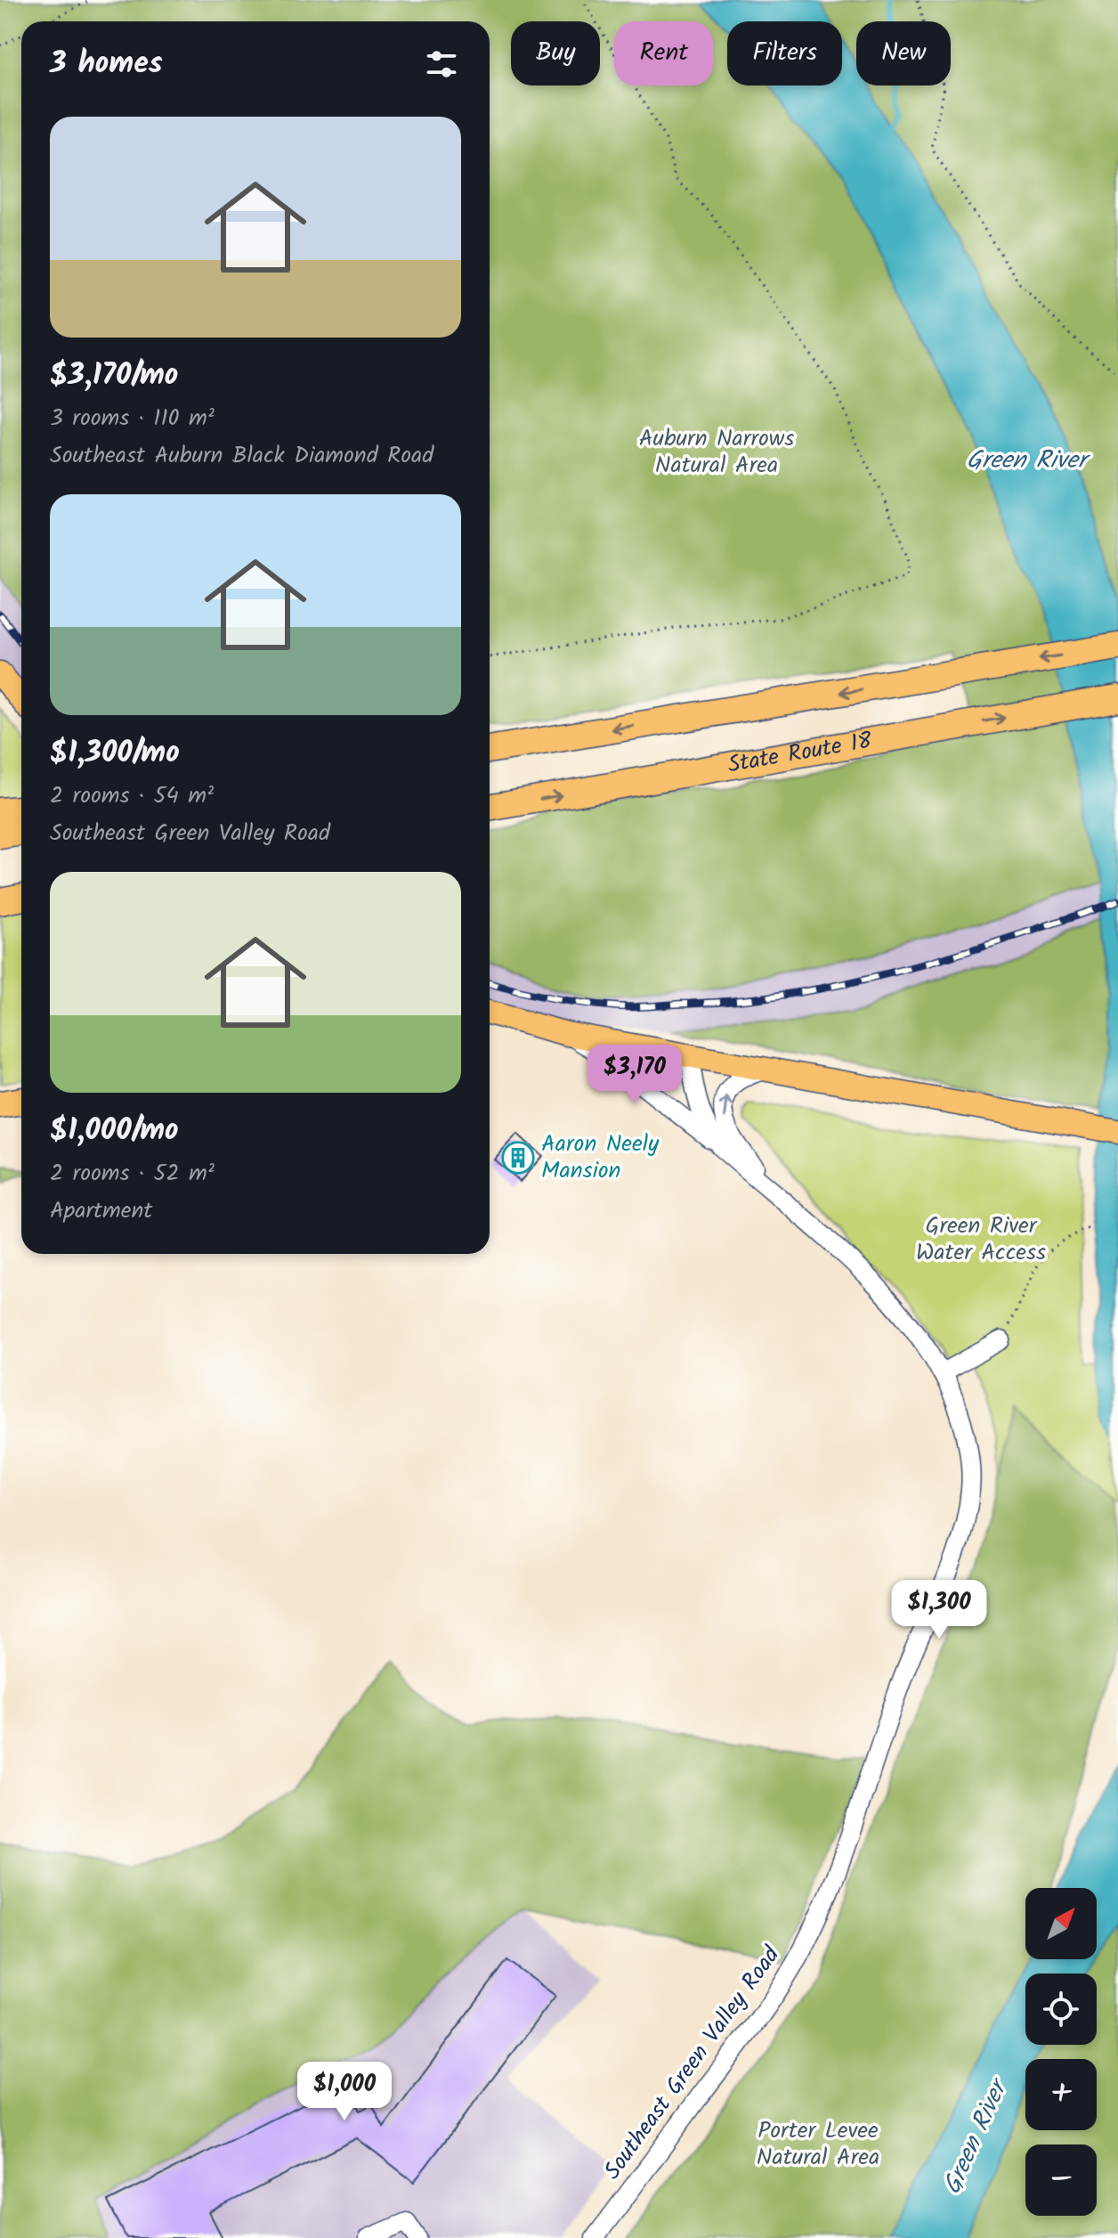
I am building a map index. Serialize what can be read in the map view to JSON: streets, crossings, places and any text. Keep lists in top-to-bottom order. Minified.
{"streets":{"highway":["State Route 18"],"street":["Southeast Green Valley Road"]},"water":["Green River"],"parks":["Auburn Narrows Natural Area","Green River Water Access","Porter Levee Natural Area"],"places":{"building":["Aaron Neely Mansion"]},"north":"top right","page":{"chip":["Buy","Rent","Filters","New"],"heading":"3 homes","list":[{"name":"$3,170/mo","note":"3 rooms · 110 m² · Southeast Auburn Black Diamond Road"},{"name":"$1,300/mo","note":"2 rooms · 54 m² · Southeast Green Valley Road"},{"name":"$1,000/mo","note":"2 rooms · 52 m² · Apartment"}],"price":["$3,170","$1,300","$1,000"],"map_buttons":["+","−"]}}
